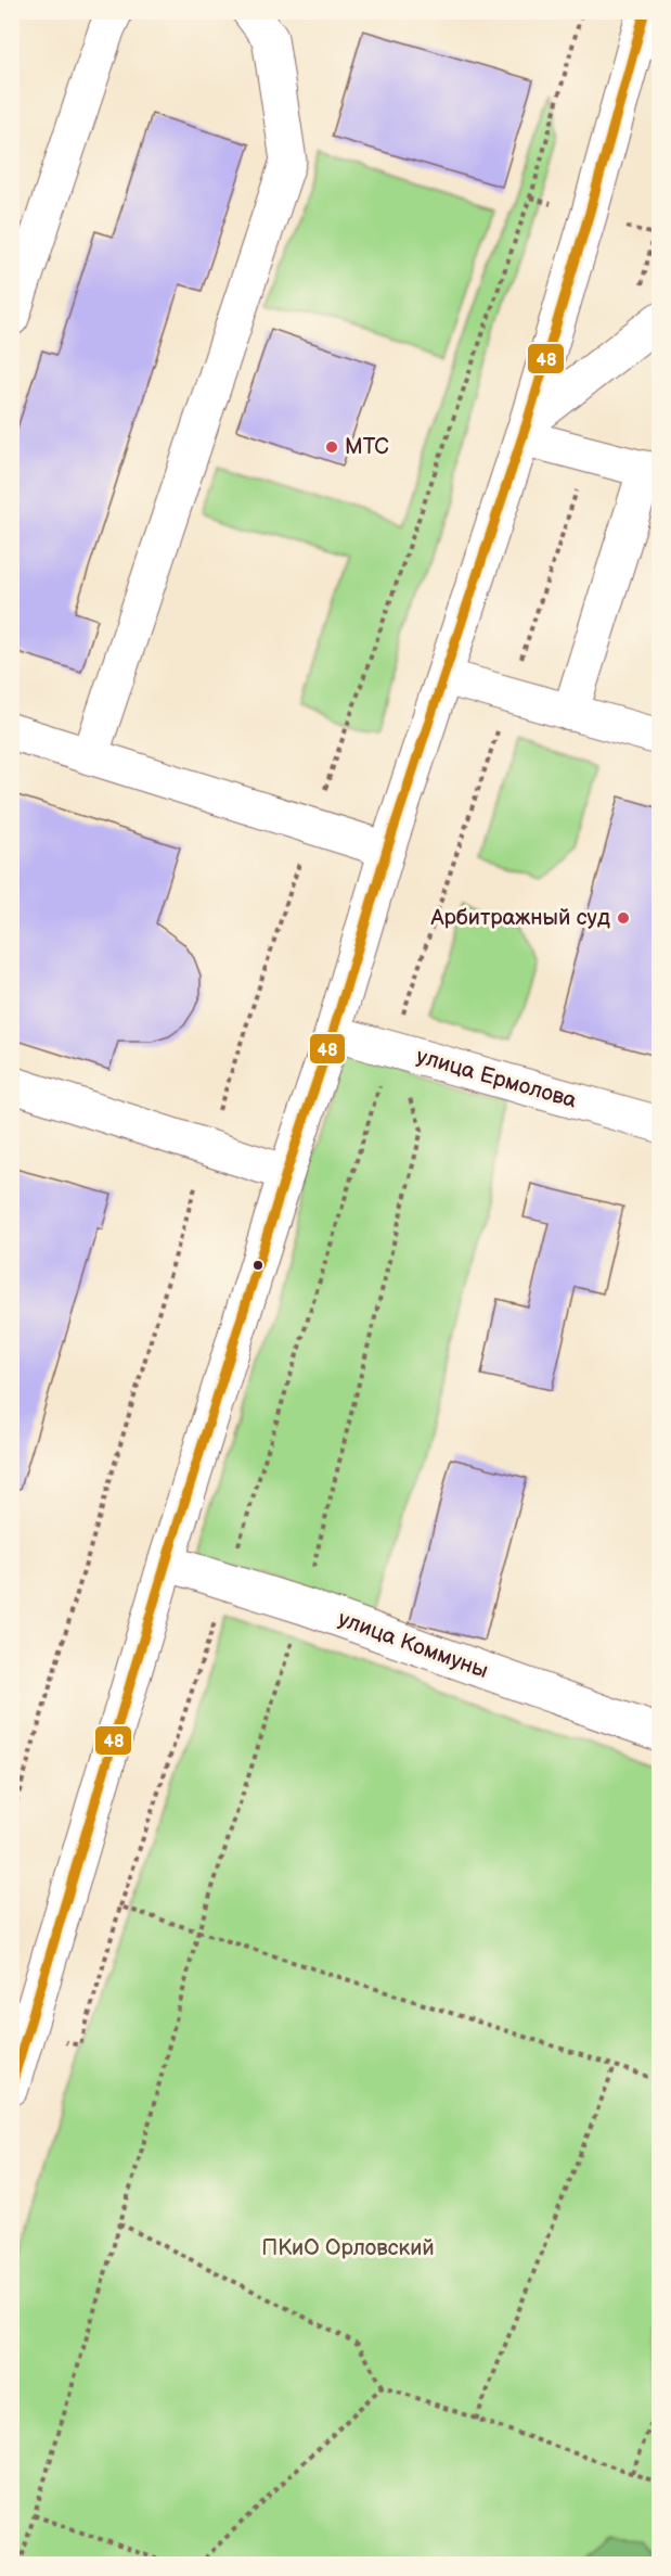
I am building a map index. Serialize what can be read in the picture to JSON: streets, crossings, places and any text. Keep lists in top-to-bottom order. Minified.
{"streets":{"main road":["улица Ермолова","улица Коммуны"]},"parks":["ПКиО Орловский"],"places":["МТС","Арбитражный суд"],"lines":["transit line 48"]}
